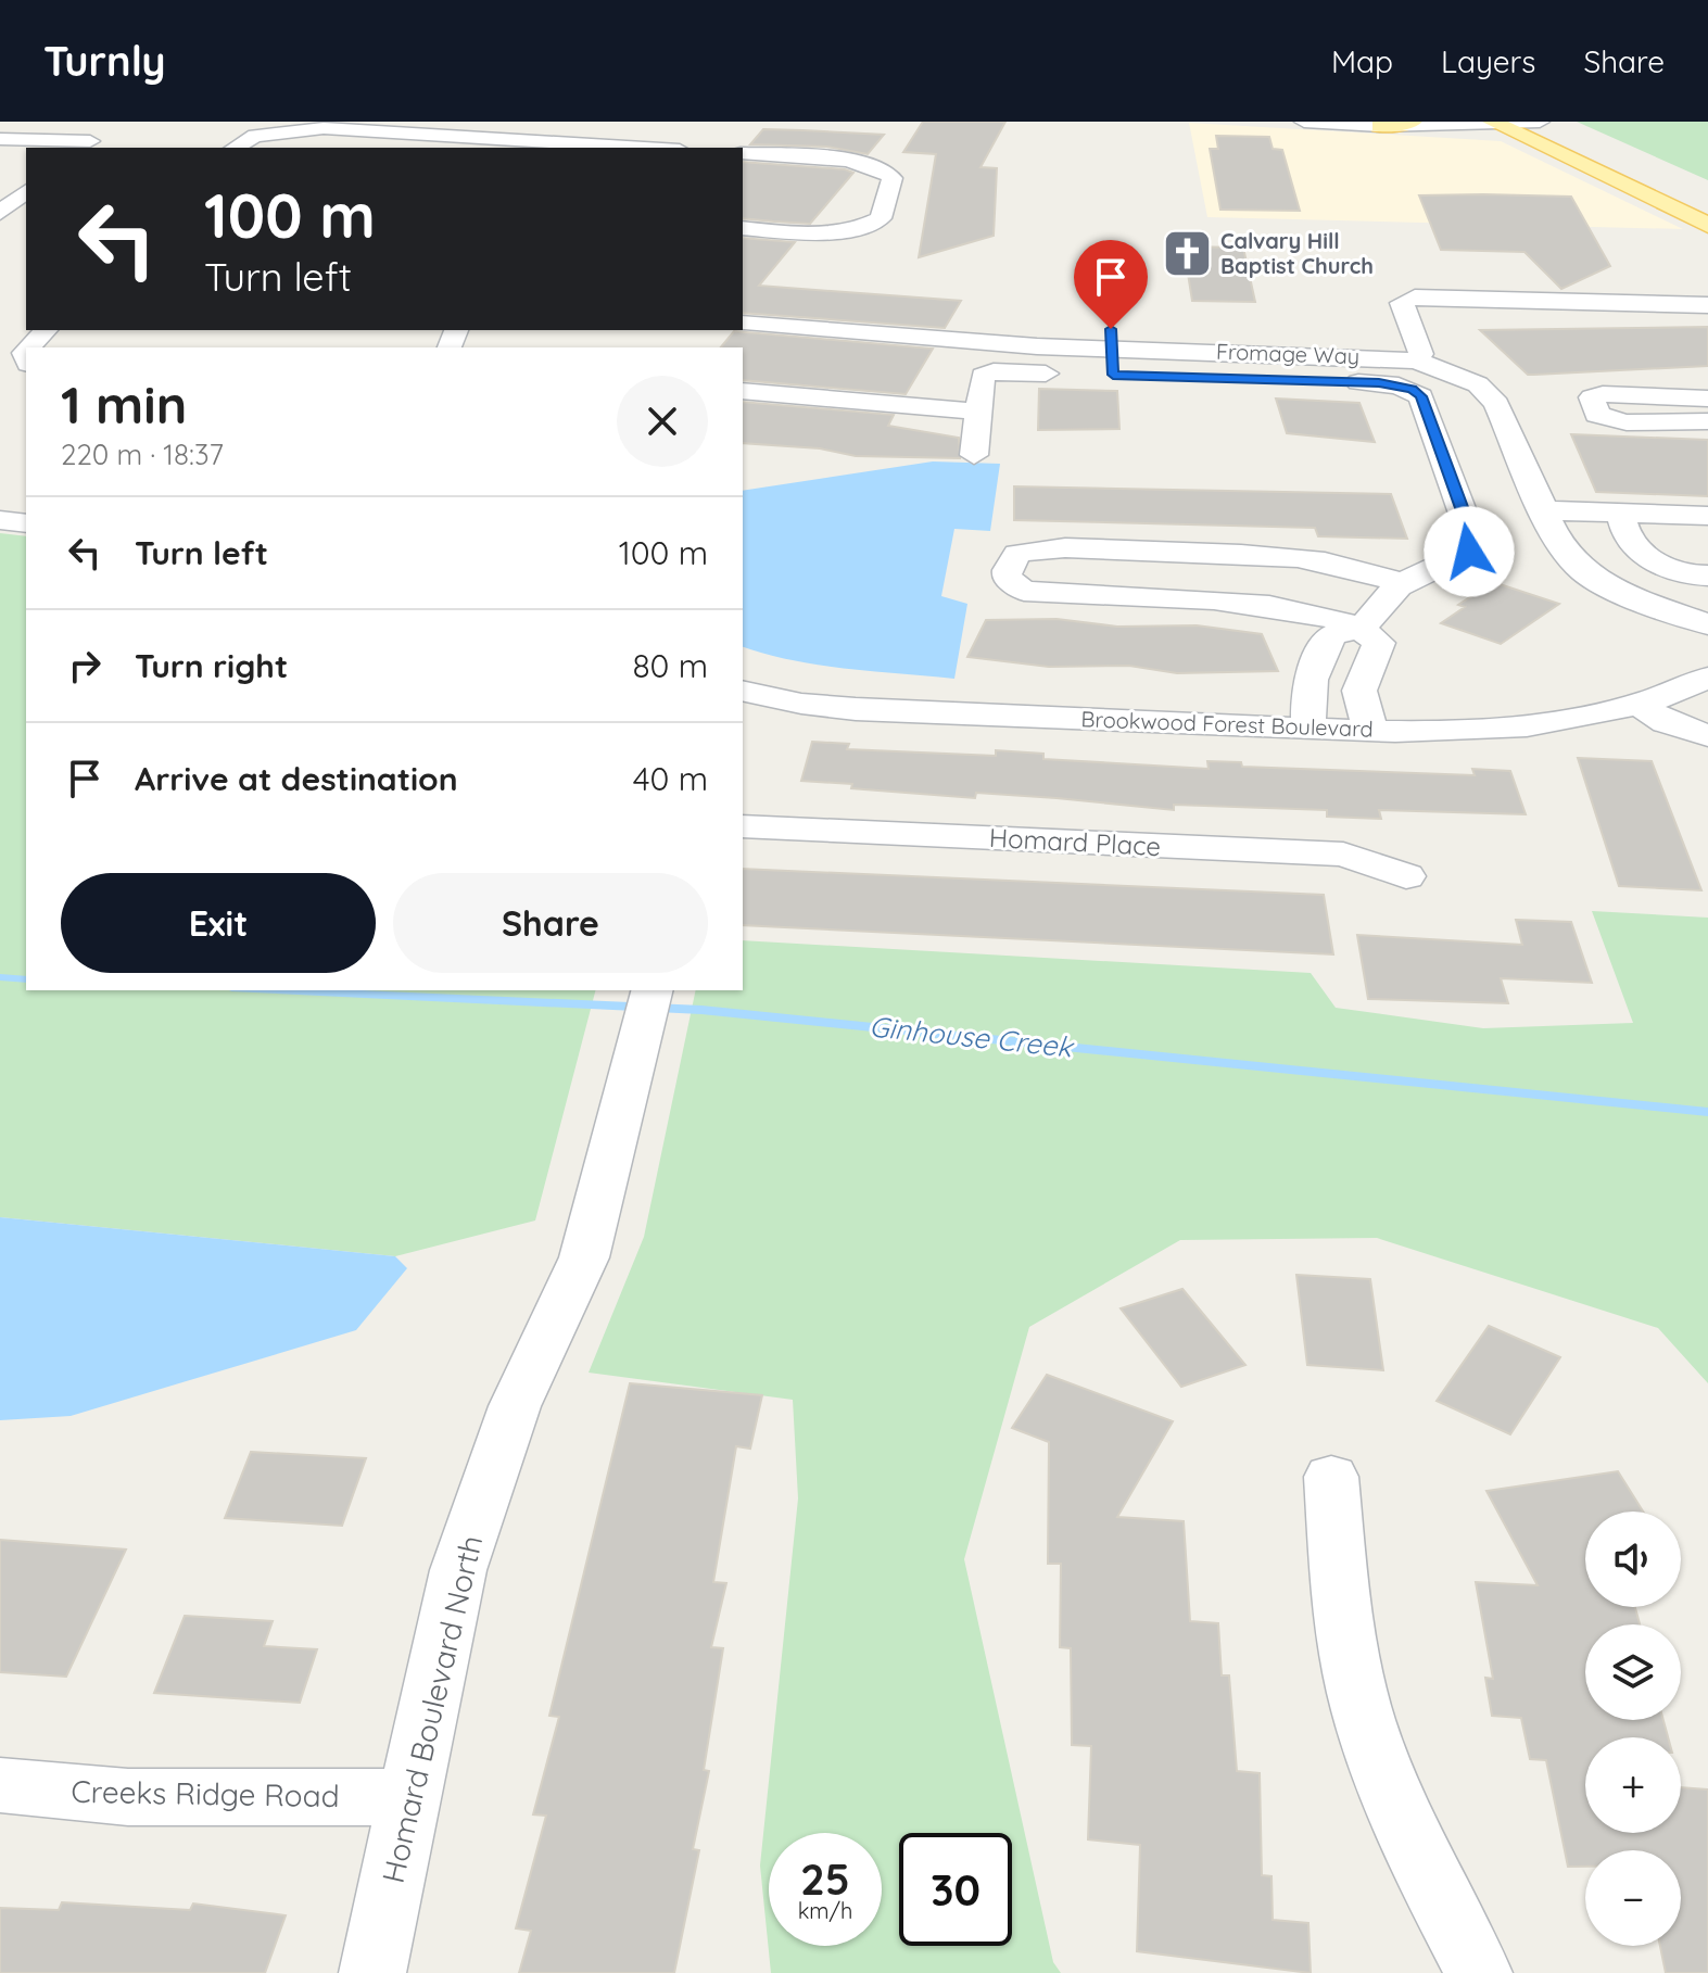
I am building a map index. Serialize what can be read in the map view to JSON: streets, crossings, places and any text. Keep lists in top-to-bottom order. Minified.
{"streets":{"street":["Fromage Way","Brookwood Forest Boulevard","Homard Place","Homard Boulevard North","Creeks Ridge Road"]},"crossings":[["Homard Boulevard North","Creeks Ridge Road"]],"water":["Ginhouse Creek"],"places":{"church":["Calvary Hill Baptist Church"]},"page":{"header":"Turnly","nav":["Map","Layers","Share"],"turn":["100 m","Turn left"],"heading":["1 min","220 m · 18:37"],"list":[{"name":"Turn left","value":"100 m"},{"name":"Turn right","value":"80 m"},{"name":"Arrive at destination","value":"40 m"}],"buttons":["Exit","Share"],"map_buttons":["+","−"],"speed":"25 km/h","limit":"30"}}
